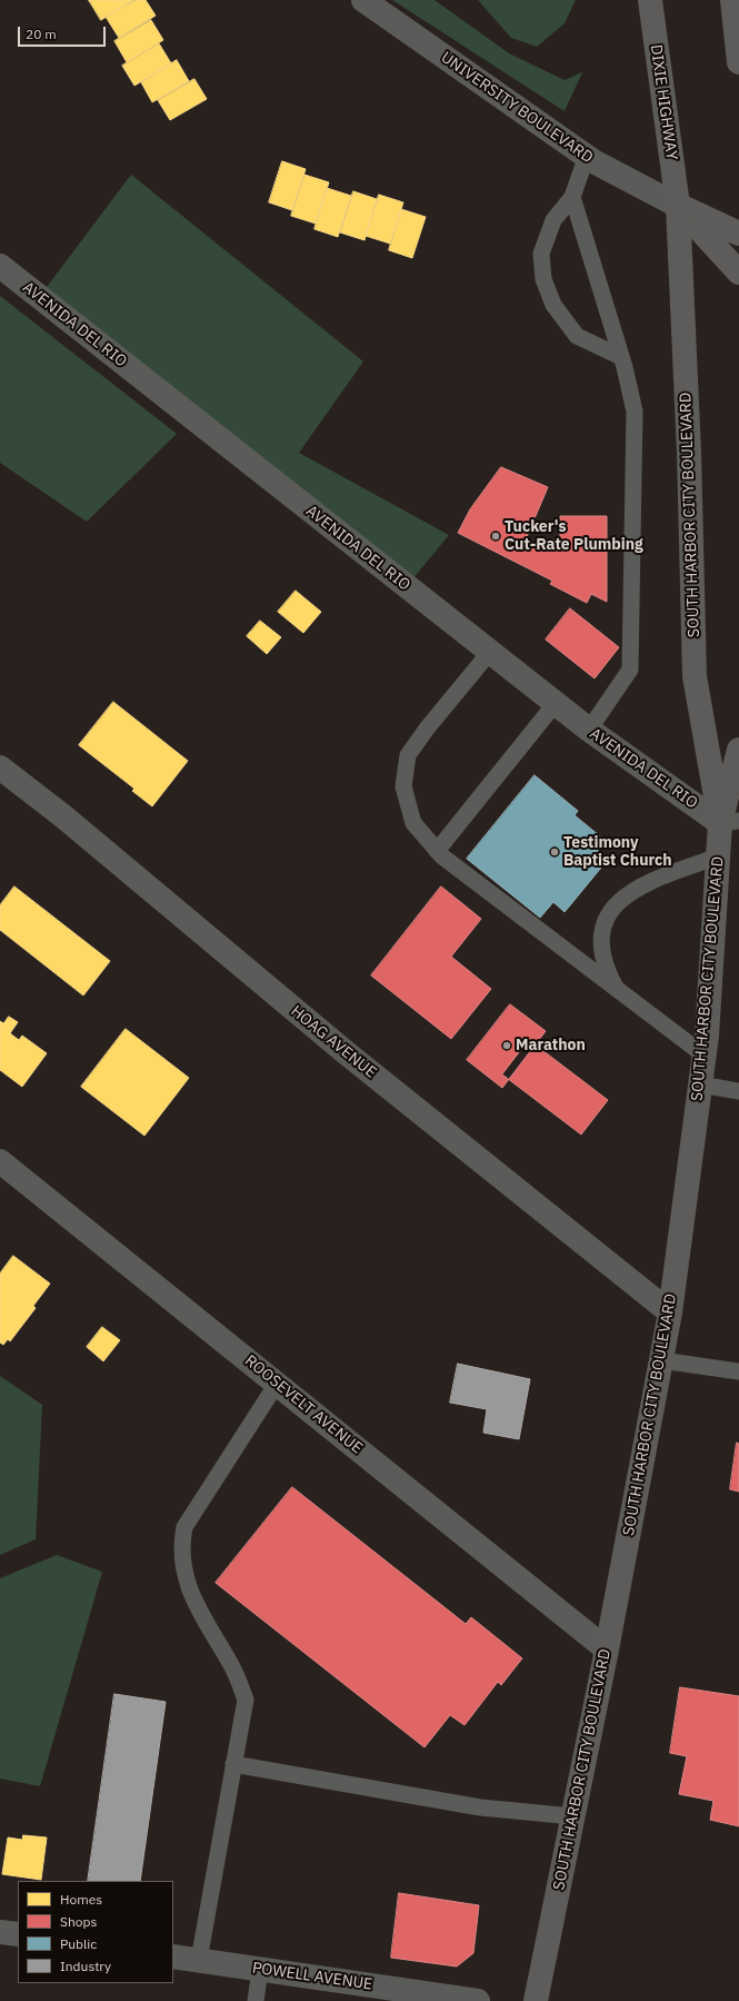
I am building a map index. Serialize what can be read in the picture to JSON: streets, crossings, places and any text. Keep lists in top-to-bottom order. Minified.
{"streets":{"main road":["DIXIE HIGHWAY","SOUTH HARBOR CITY BOULEVARD"],"street":["UNIVERSITY BOULEVARD","AVENIDA DEL RIO","HOAG AVENUE","ROOSEVELT AVENUE","POWELL AVENUE"]},"crossings":[["DIXIE HIGHWAY","UNIVERSITY BOULEVARD"],["DIXIE HIGHWAY","SOUTH HARBOR CITY BOULEVARD"],["UNIVERSITY BOULEVARD","SOUTH HARBOR CITY BOULEVARD"],["AVENIDA DEL RIO","SOUTH HARBOR CITY BOULEVARD"],["SOUTH HARBOR CITY BOULEVARD","HOAG AVENUE"],["SOUTH HARBOR CITY BOULEVARD","ROOSEVELT AVENUE"]],"places":["Tucker's Cut-Rate Plumbing","Testimony Baptist Church","Marathon"],"legend":["Homes","Shops","Public","Industry"],"scale_bar":"20 m"}
